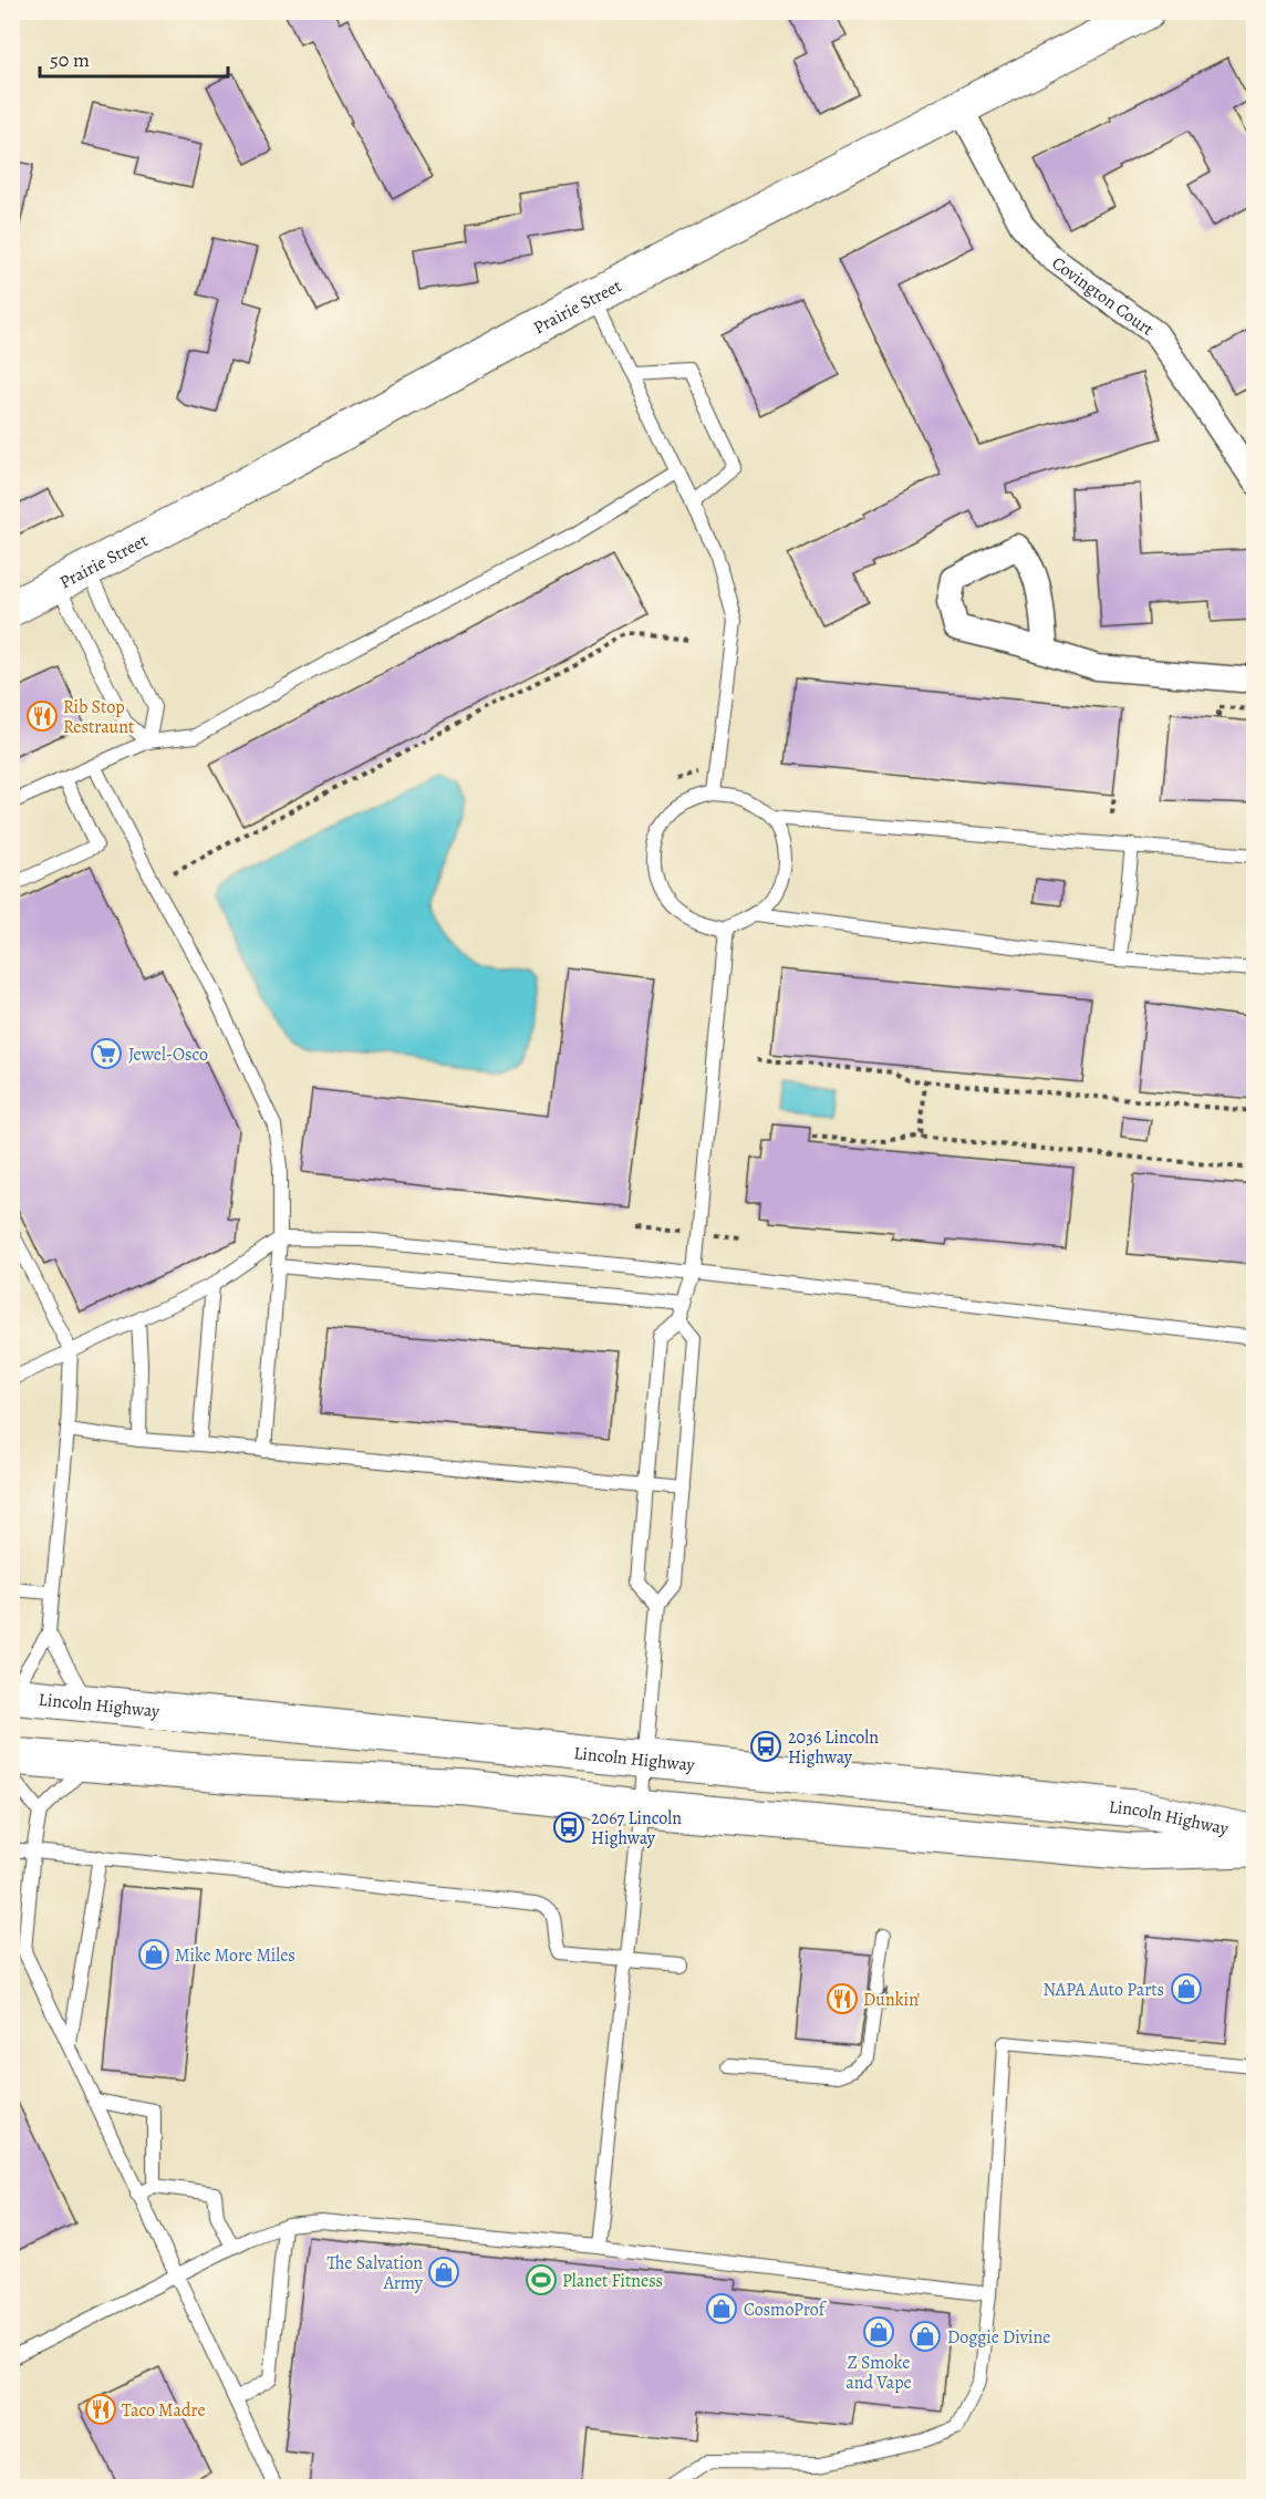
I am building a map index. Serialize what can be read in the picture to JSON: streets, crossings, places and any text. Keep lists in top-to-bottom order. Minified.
{"streets":{"main road":["Lincoln Highway"],"street":["Covington Court","Prairie Street"]},"crossings":[["Covington Court","Prairie Street"]],"places":{"restaurant":["Rib Stop Restraunt","Dunkin'","Taco Madre"],"supermarket":["Jewel-Osco"],"bus stop":["2036 Lincoln Highway","2067 Lincoln Highway"],"shop":["Mike More Miles","NAPA Auto Parts","The Salvation Army","CosmoProf","Z Smoke and Vape","Doggie Divine"],"sports":["Planet Fitness"]},"scale_bar":"50 m"}
